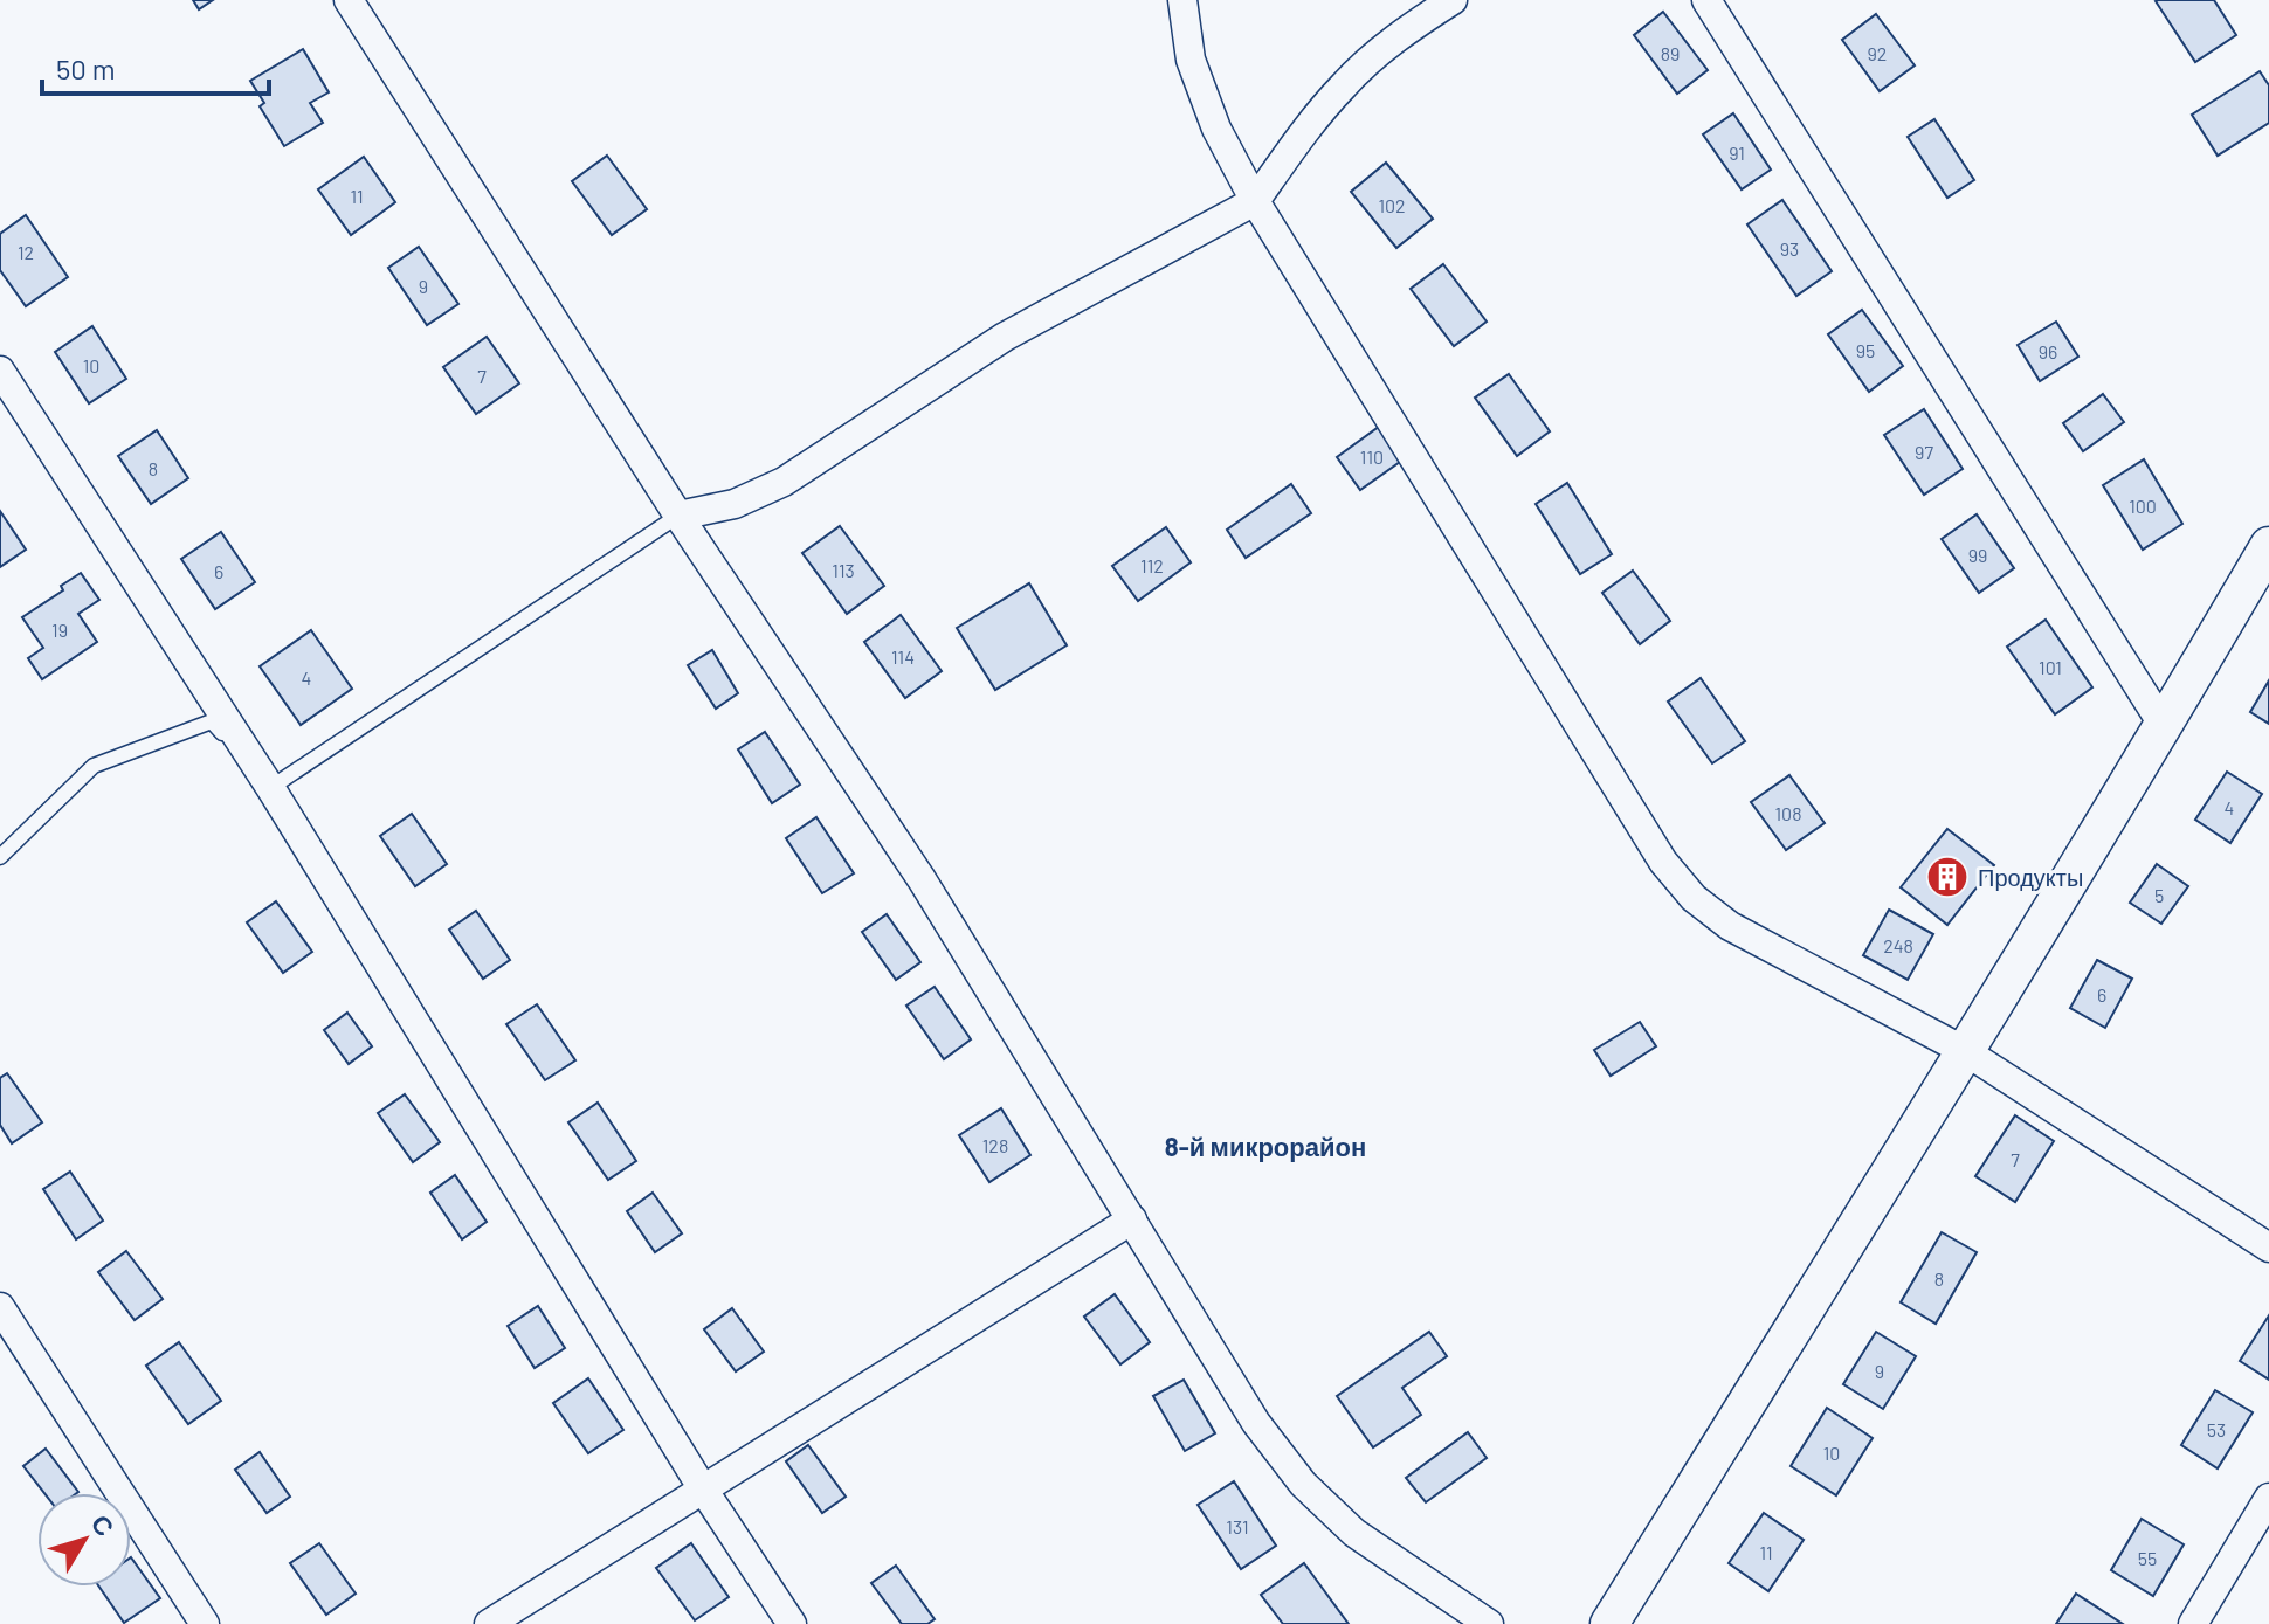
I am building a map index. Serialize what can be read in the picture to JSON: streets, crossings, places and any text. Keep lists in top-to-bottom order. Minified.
{"districts":["8-й микрорайон"],"places":{"building":["Продукты"]},"house_numbers":["89","92","91","11","102","93","12","9","95","96","10","7","97","110","8","100","99","112","113","6","19","114","101","4","4","108","5","248","6","128","7","8","9","53","10","131","11","55"],"scale_bar":"50 m","north":"top right"}
